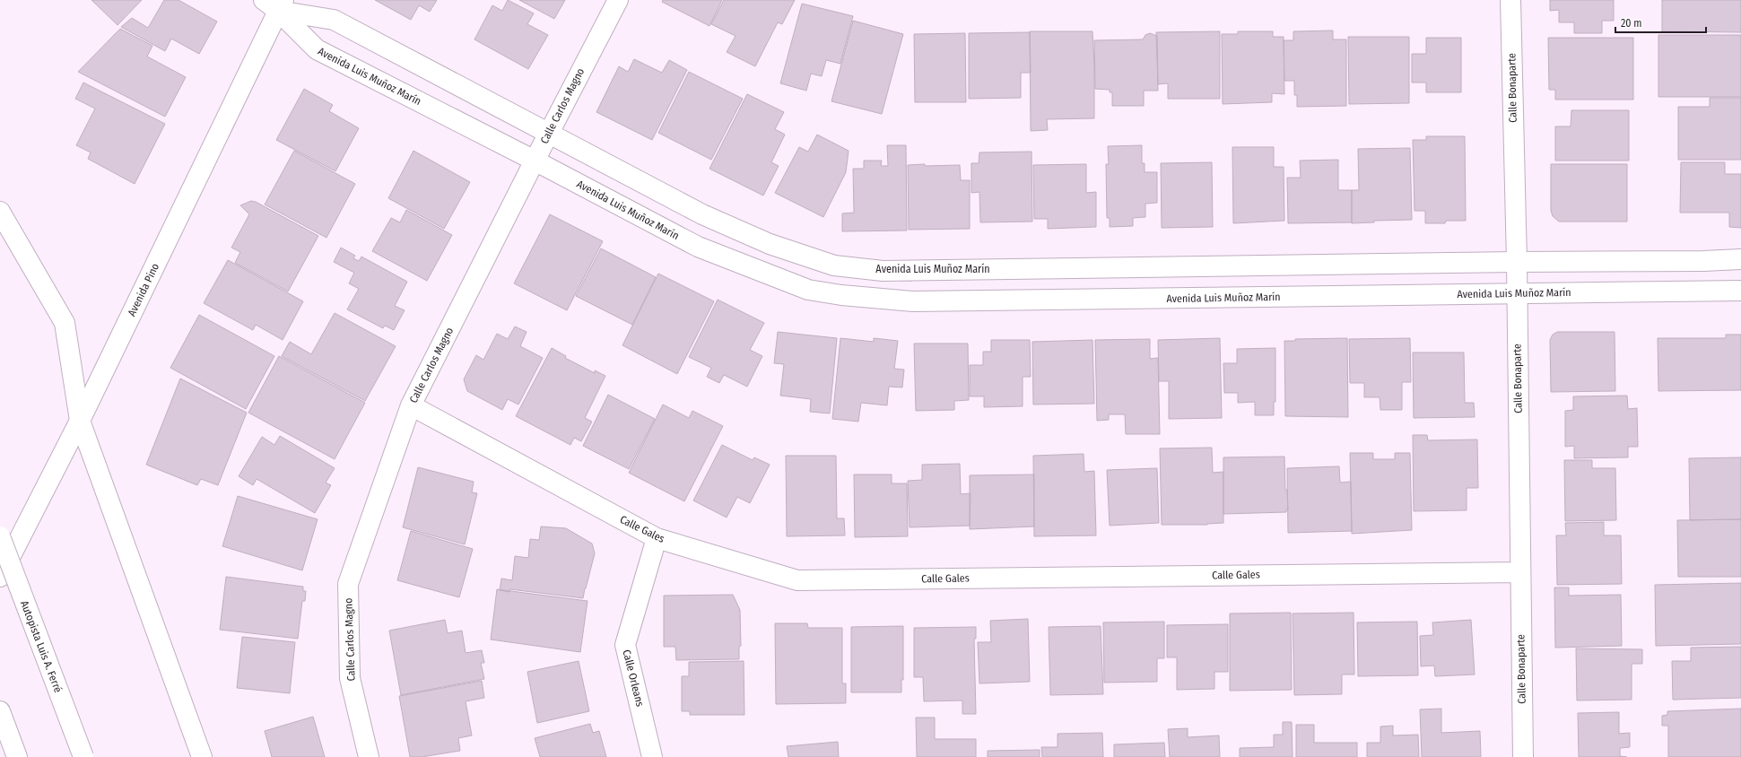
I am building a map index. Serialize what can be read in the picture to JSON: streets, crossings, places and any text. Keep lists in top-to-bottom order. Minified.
{"streets":{"main road":["Avenida Luis Muñoz Marín","Calle Bonaparte","Calle Carlos Magno","Avenida Pino","Calle Gales","Autopista Luis A. Ferré","Calle Orleans"]},"crossings":[["Avenida Luis Muñoz Marín","Calle Bonaparte"],["Avenida Luis Muñoz Marín","Calle Carlos Magno"],["Avenida Luis Muñoz Marín","Avenida Pino"],["Calle Bonaparte","Calle Gales"],["Calle Carlos Magno","Calle Gales"],["Calle Gales","Calle Orleans"]],"scale_bar":"20 m"}
